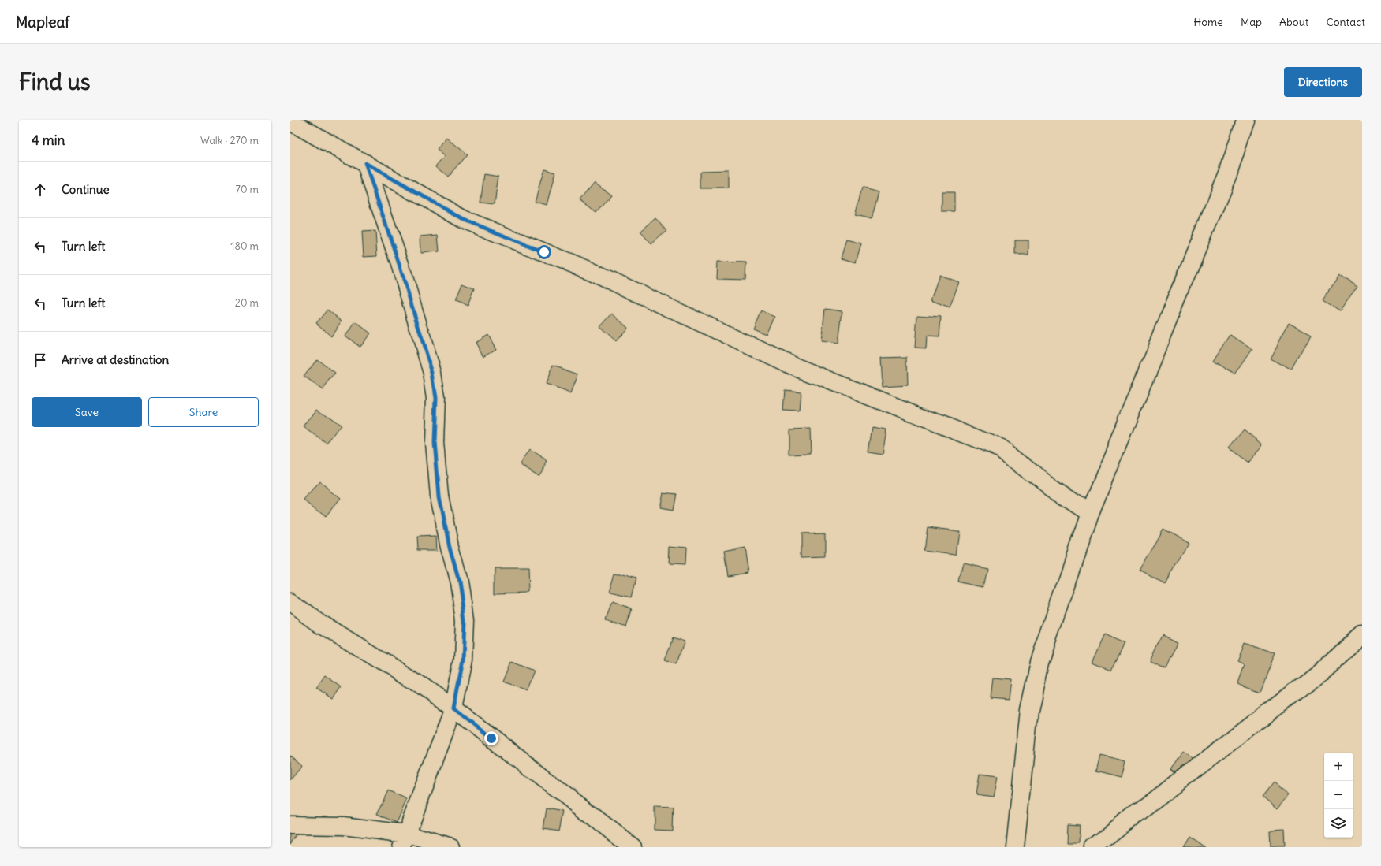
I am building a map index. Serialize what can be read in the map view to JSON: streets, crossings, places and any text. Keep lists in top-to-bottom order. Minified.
{"page":{"header":"Mapleaf","nav":["Home","Map","About","Contact"],"buttons":["Directions",["Save","Share"]],"title":"Find us","heading":["4 min","Walk · 270 m"],"list":[["Continue","70 m"],["Turn left","180 m"],["Turn left","20 m"],"Arrive at destination"],"map_buttons":["+","−"]}}
